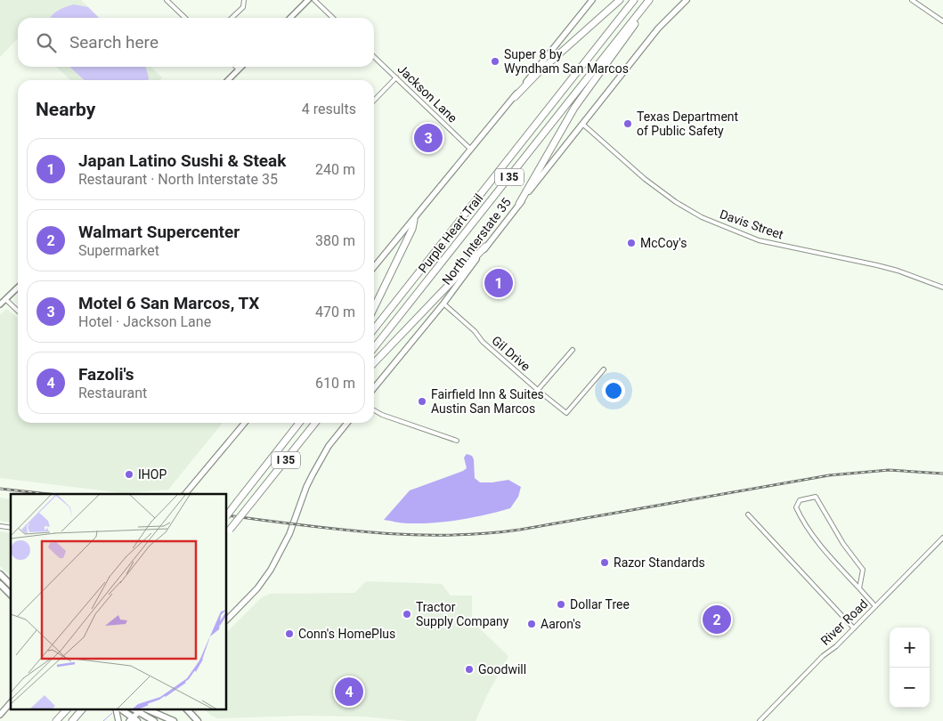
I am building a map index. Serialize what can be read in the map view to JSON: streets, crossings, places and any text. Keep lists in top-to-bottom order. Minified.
{"streets":{"highway":["I 35","Purple Heart Trail"],"main road":["North Interstate 35"],"street":["Jackson Lane","Davis Street","Gil Drive","River Road"]},"crossings":[["Davis Street","North Interstate 35"],["North Interstate 35","Gil Drive"]],"places":["Super 8 by Wyndham San Marcos","Texas Department of Public Safety","McCoy's","Fairfield Inn & Suites Austin San Marcos","IHOP","Razor Standards","Dollar Tree","Tractor Supply Company","Aaron's","Conn's HomePlus","Goodwill"],"page":{"search":"Search here","heading":["Nearby","4 results"],"pins":["3","1","2","4"],"list":[{"mark":"1","name":"Japan Latino Sushi & Steak","note":"Restaurant · North Interstate 35","value":"240 m"},{"mark":"2","name":"Walmart Supercenter","note":"Supermarket","value":"380 m"},{"mark":"3","name":"Motel 6 San Marcos, TX","note":"Hotel · Jackson Lane","value":"470 m"},{"mark":"4","name":"Fazoli's","note":"Restaurant","value":"610 m"}],"map_buttons":["+","−"]}}
